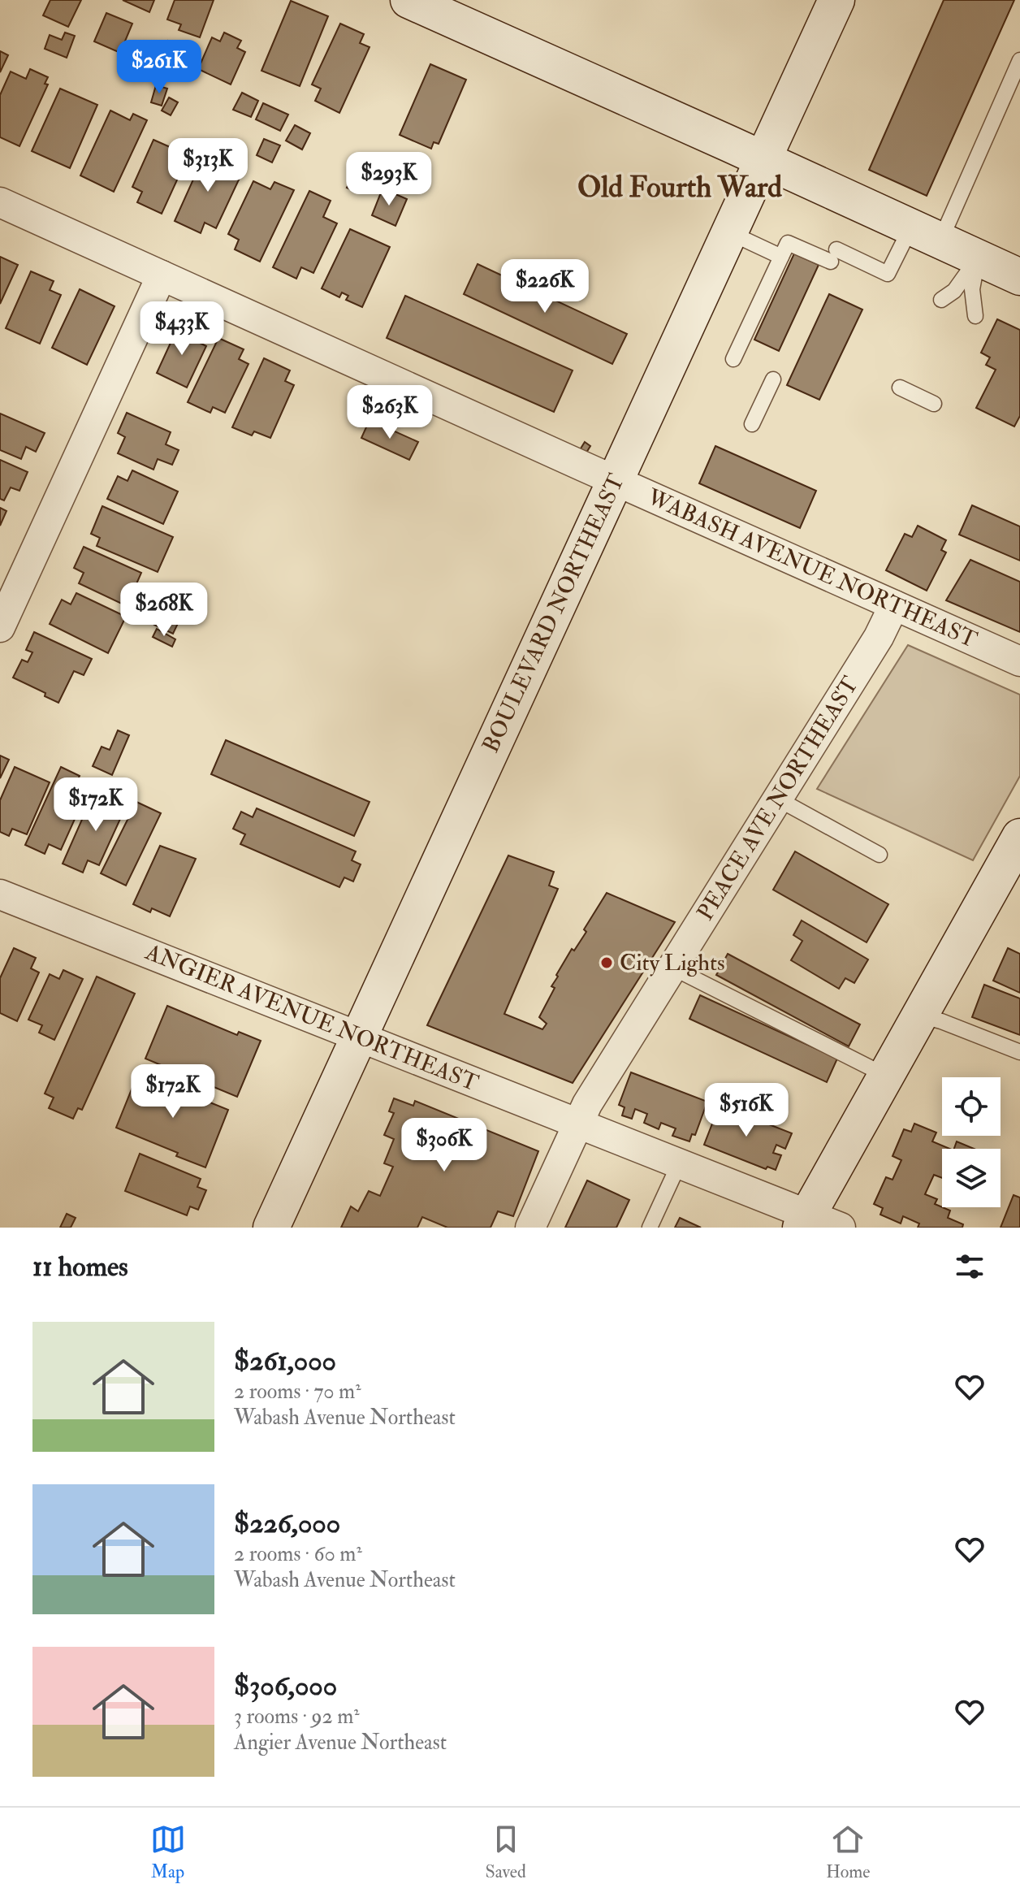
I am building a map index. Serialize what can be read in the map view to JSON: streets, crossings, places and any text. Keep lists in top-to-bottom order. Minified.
{"streets":{"main road":["BOULEVARD NORTHEAST"],"street":["WABASH AVENUE NORTHEAST","PEACE AVE NORTHEAST","ANGIER AVENUE NORTHEAST"]},"crossings":[["WABASH AVENUE NORTHEAST","BOULEVARD NORTHEAST"],["WABASH AVENUE NORTHEAST","PEACE AVE NORTHEAST"],["BOULEVARD NORTHEAST","ANGIER AVENUE NORTHEAST"],["PEACE AVE NORTHEAST","ANGIER AVENUE NORTHEAST"]],"districts":["Old Fourth Ward"],"places":["City Lights"],"page":{"price":["$261K","$313K","$293K","$226K","$433K","$263K","$268K","$172K","$172K","$516K","$306K"],"heading":"11 homes","list":[{"name":"$261,000","note":"2 rooms · 70 m² · Wabash Avenue Northeast"},{"name":"$226,000","note":"2 rooms · 60 m² · Wabash Avenue Northeast"},{"name":"$306,000","note":"3 rooms · 92 m² · Angier Avenue Northeast"}],"tabs":["Map","Saved","Home"]}}
